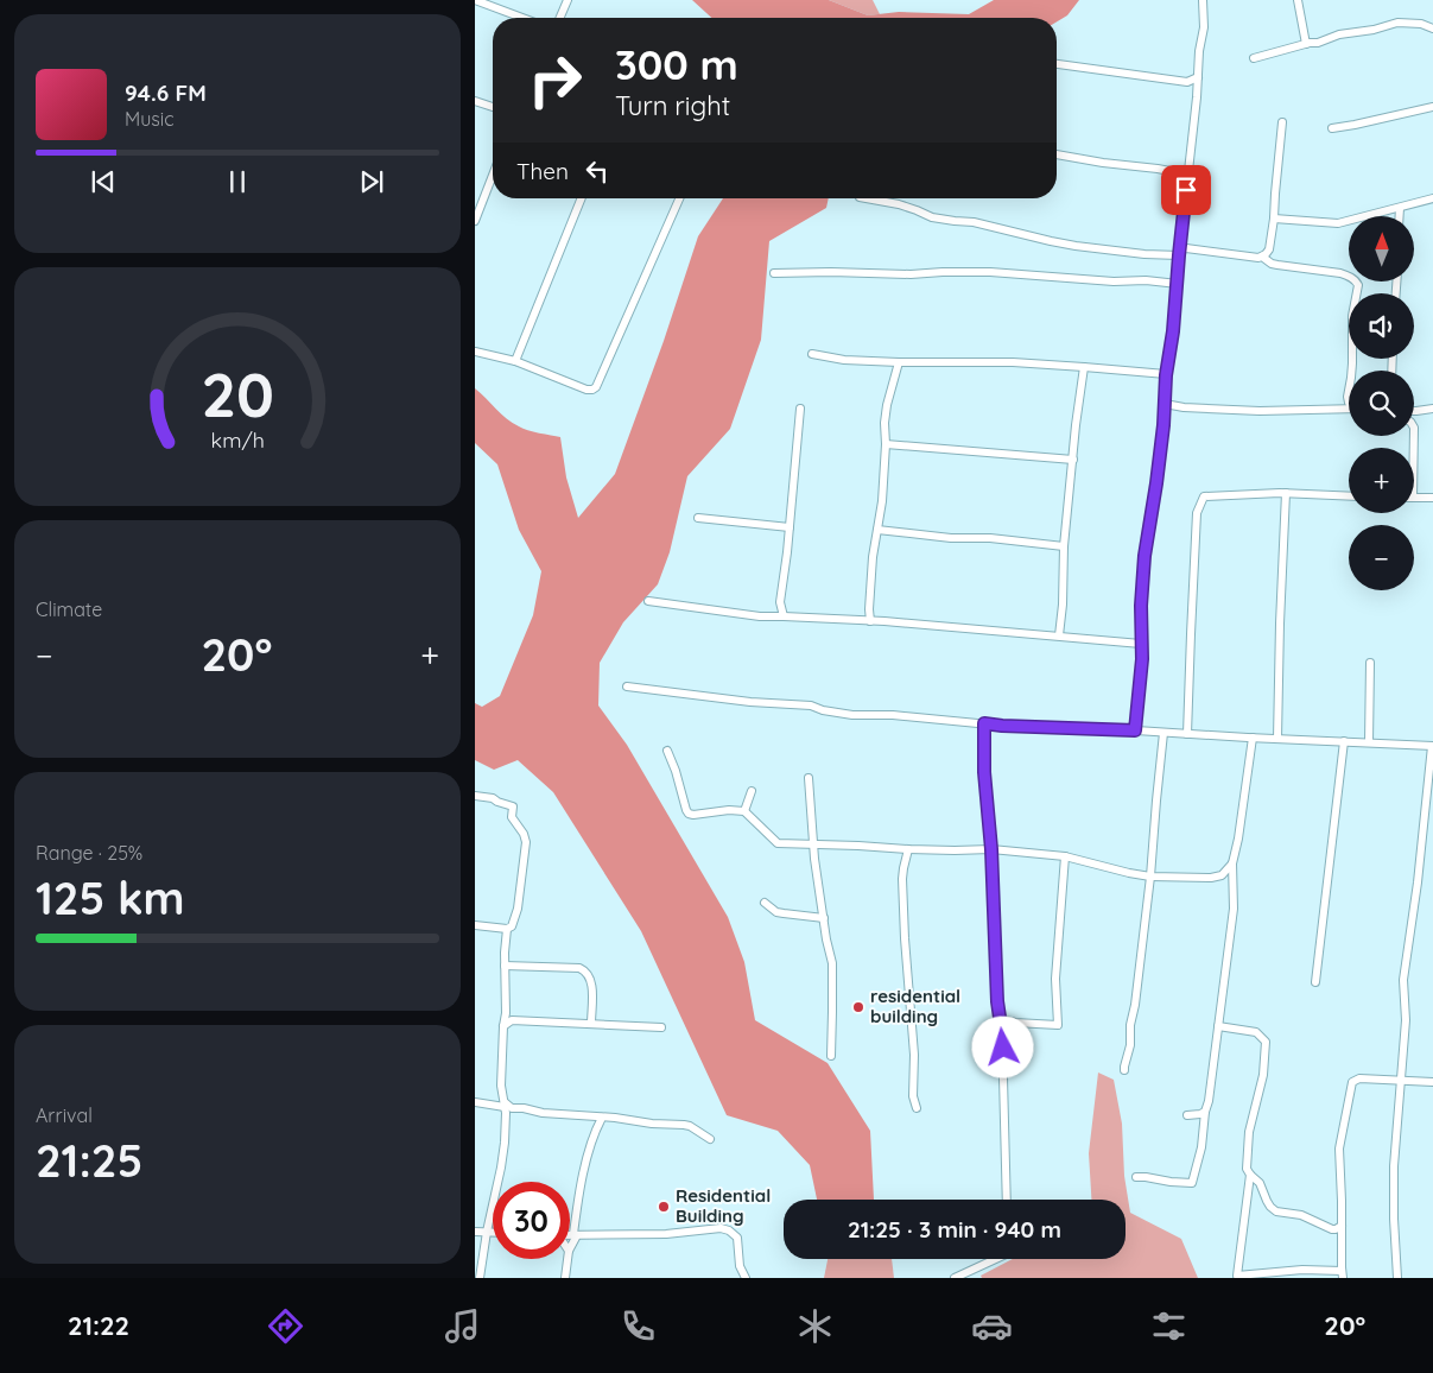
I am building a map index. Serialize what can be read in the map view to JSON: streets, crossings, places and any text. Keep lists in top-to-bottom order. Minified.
{"places":["residential building","Residential Building"],"north":"top","page":{"turn":["300 m","Turn right"],"song":["94.6 FM","Music"],"then":"Then","map_buttons":["+","−"],"tile":["Climate",["Range · 25%","125 km"],["Arrival","21:25"]],"heat":["−","20°","+"],"limit":"30","trip":"21:25 · 3 min · 940 m","tabs":["21:22","20°"],"gauge":["20","km/h"]}}
